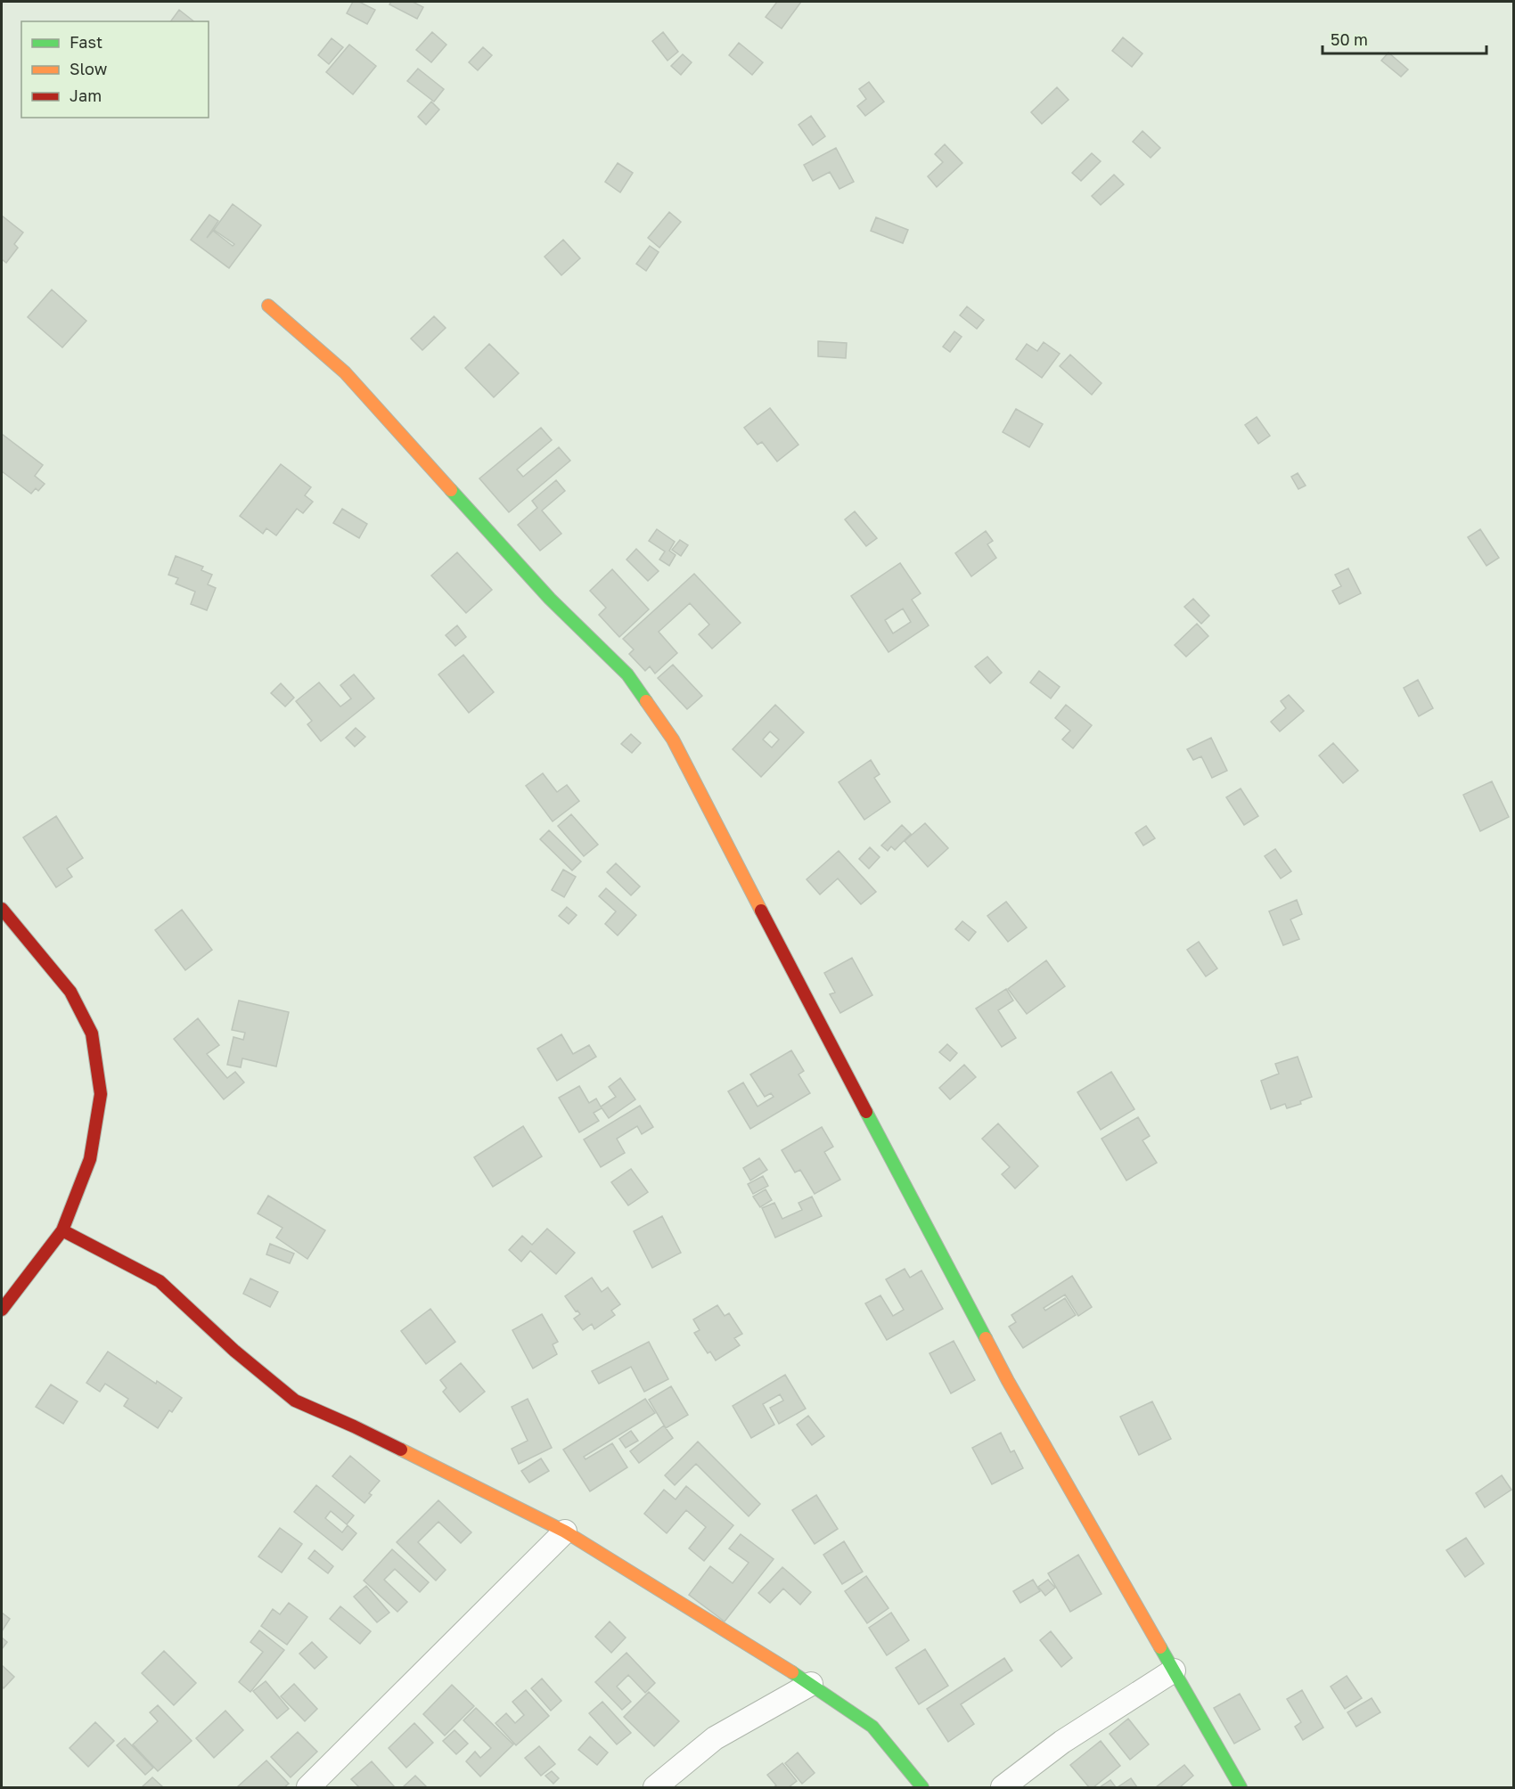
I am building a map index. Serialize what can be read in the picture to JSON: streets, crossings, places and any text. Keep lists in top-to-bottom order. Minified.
{"legend":["Fast","Slow","Jam"],"scale_bar":"50 m"}
